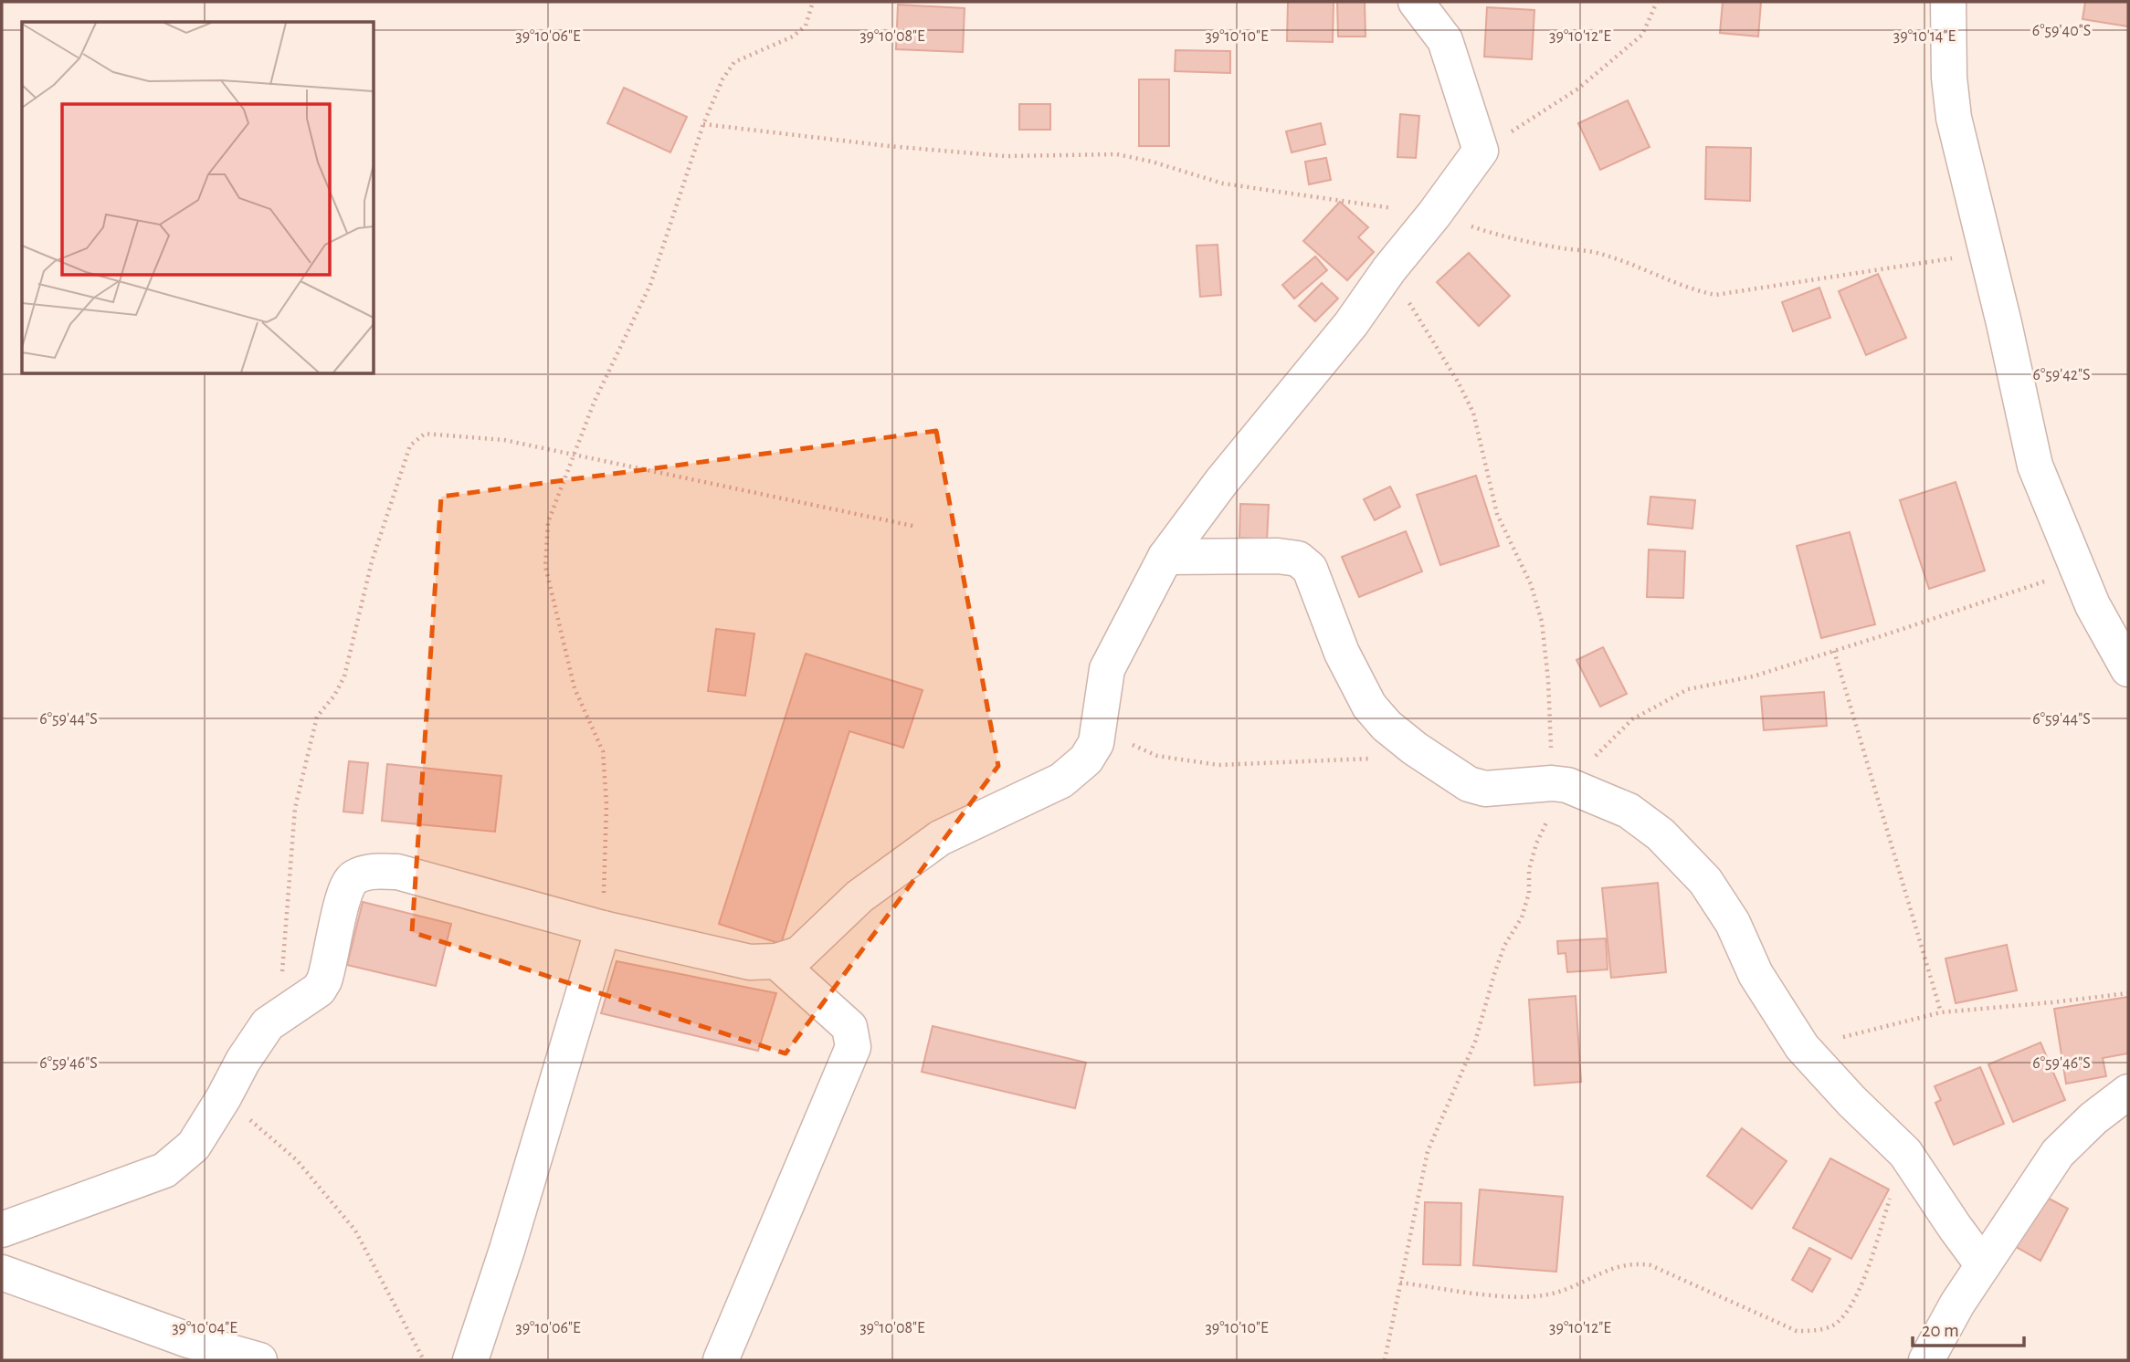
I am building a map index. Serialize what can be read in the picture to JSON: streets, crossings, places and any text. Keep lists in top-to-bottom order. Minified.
{"scale_bar":"20 m","coordinates":["6°59'40\"S","39°10'06\"E","39°10'08\"E","39°10'10\"E","39°10'12\"E","39°10'14\"E","6°59'42\"S","6°59'44\"S","6°59'46\"S","39°10'04\"E"]}
